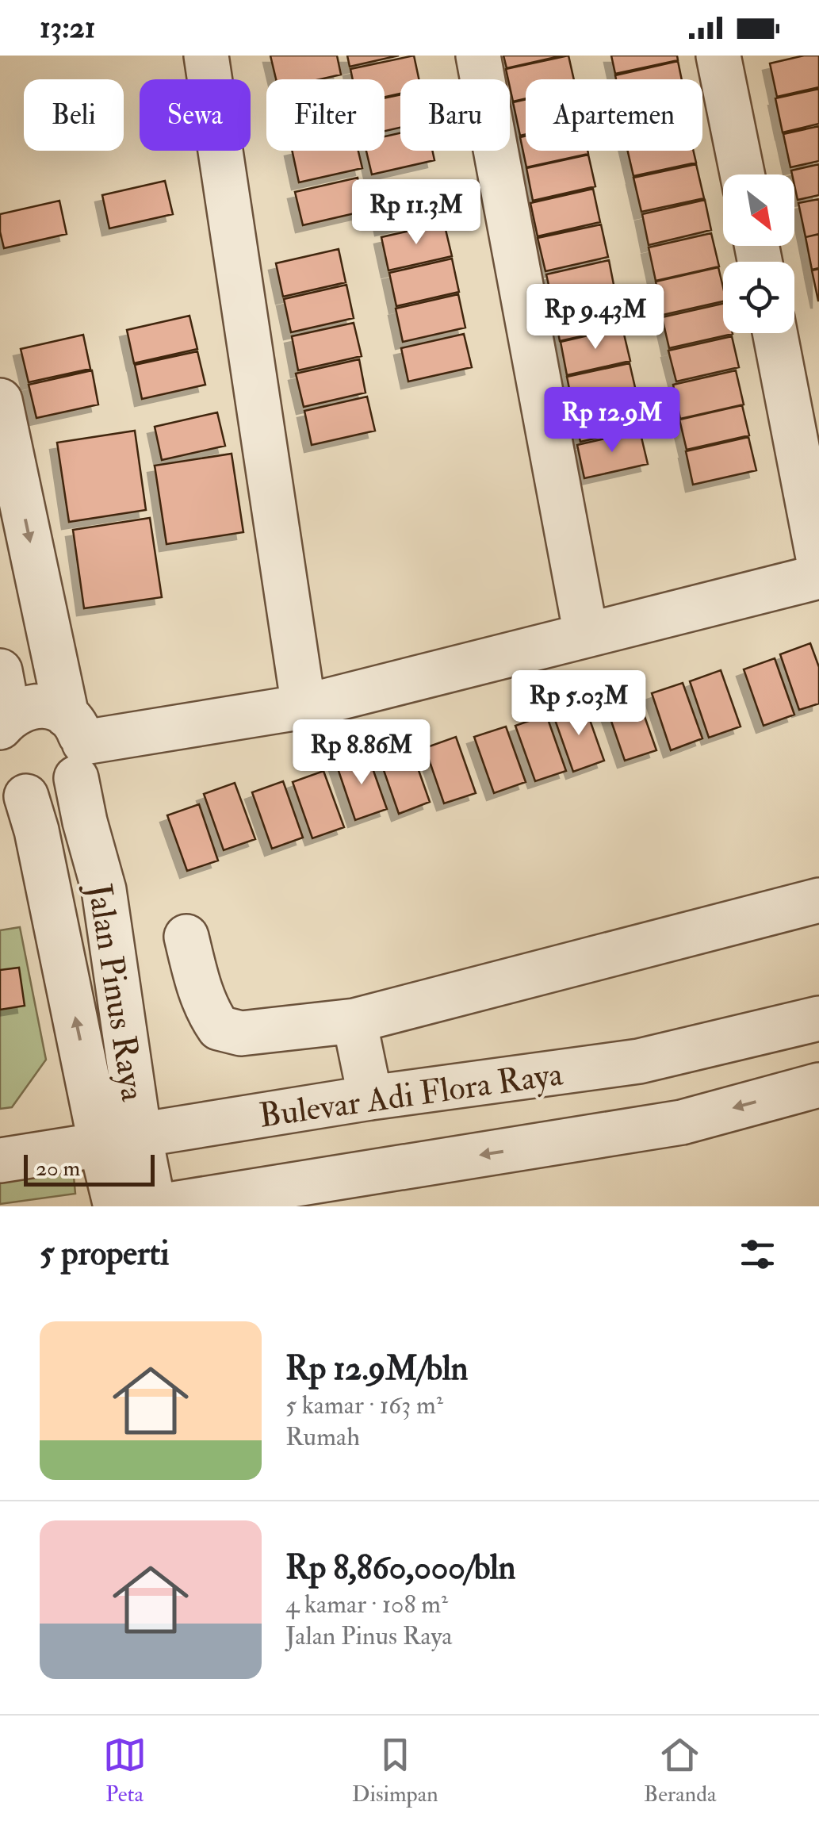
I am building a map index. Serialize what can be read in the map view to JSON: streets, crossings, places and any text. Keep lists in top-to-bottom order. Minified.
{"streets":{"street":["Jalan Pinus Raya","Bulevar Adi Flora Raya"]},"crossings":[["Jalan Pinus Raya","Bulevar Adi Flora Raya"]],"scale_bar":"20 m","north":"bottom right","page":{"status":"13:21","chip":["Beli","Sewa","Filter","Baru","Apartemen"],"price":["Rp 11.3M","Rp 9.43M","Rp 12.9M","Rp 5.03M","Rp 8.86M"],"scale":"20 m","heading":"5 properti","list":[{"name":"Rp 12.9M/bln","note":"5 kamar · 163 m² · Rumah"},{"name":"Rp 8,860,000/bln","note":"4 kamar · 108 m² · Jalan Pinus Raya"}],"tabs":["Peta","Disimpan","Beranda"]}}
